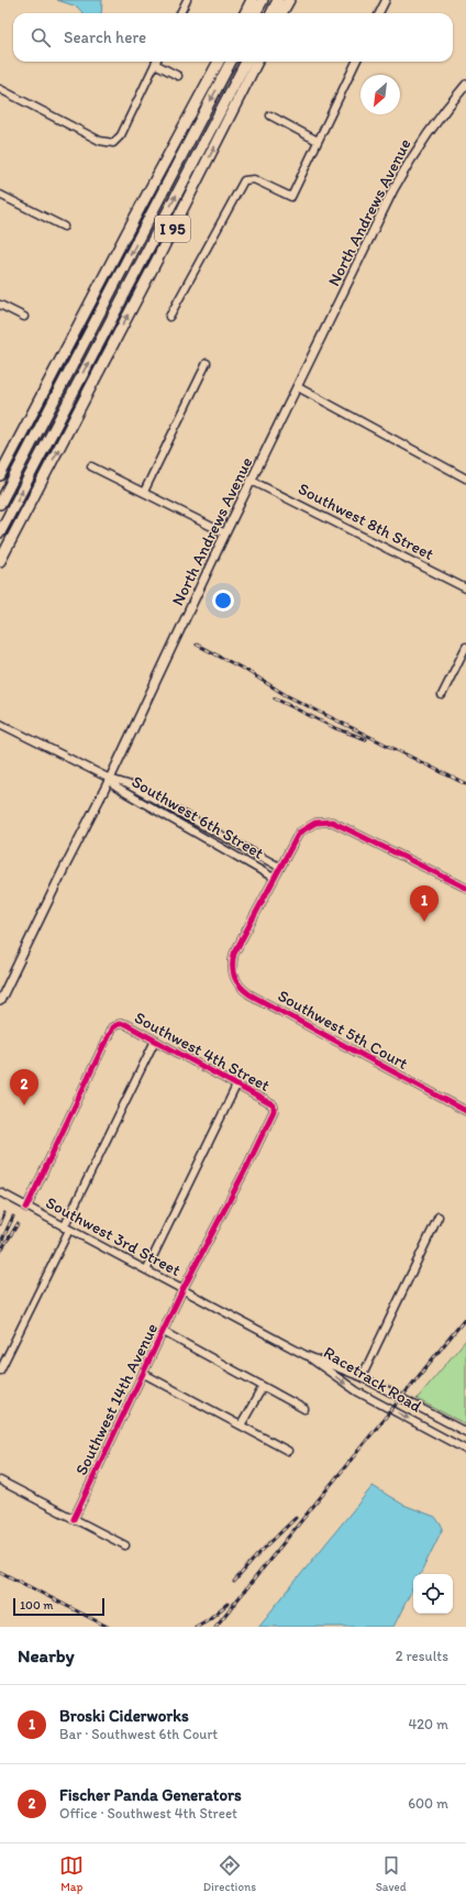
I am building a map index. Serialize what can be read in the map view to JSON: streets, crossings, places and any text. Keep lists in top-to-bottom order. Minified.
{"streets":{"highway":["I 95"],"main road":["North Andrews Avenue"],"street":["Southwest 8th Street","Southwest 6th Street","Southwest 5th Court","Southwest 4th Street","Southwest 3rd Street","Racetrack Road","Southwest 14th Avenue"]},"crossings":[["North Andrews Avenue","Southwest 8th Street"],["North Andrews Avenue","Southwest 6th Street"],["Southwest 6th Street","Southwest 5th Court"],["Southwest 4th Street","Southwest 3rd Street"],["Southwest 4th Street","Southwest 14th Avenue"],["Southwest 3rd Street","Racetrack Road"],["Southwest 3rd Street","Southwest 14th Avenue"]],"scale_bar":"100 m","north":"bottom left","page":{"search":"Search here","pins":["1","2"],"scale":"100 m","heading":["Nearby","2 results"],"list":[{"mark":"1","name":"Broski Ciderworks","note":"Bar · Southwest 6th Court","value":"420 m"},{"mark":"2","name":"Fischer Panda Generators","note":"Office · Southwest 4th Street","value":"600 m"}],"nav":["Map","Directions","Saved"]}}
